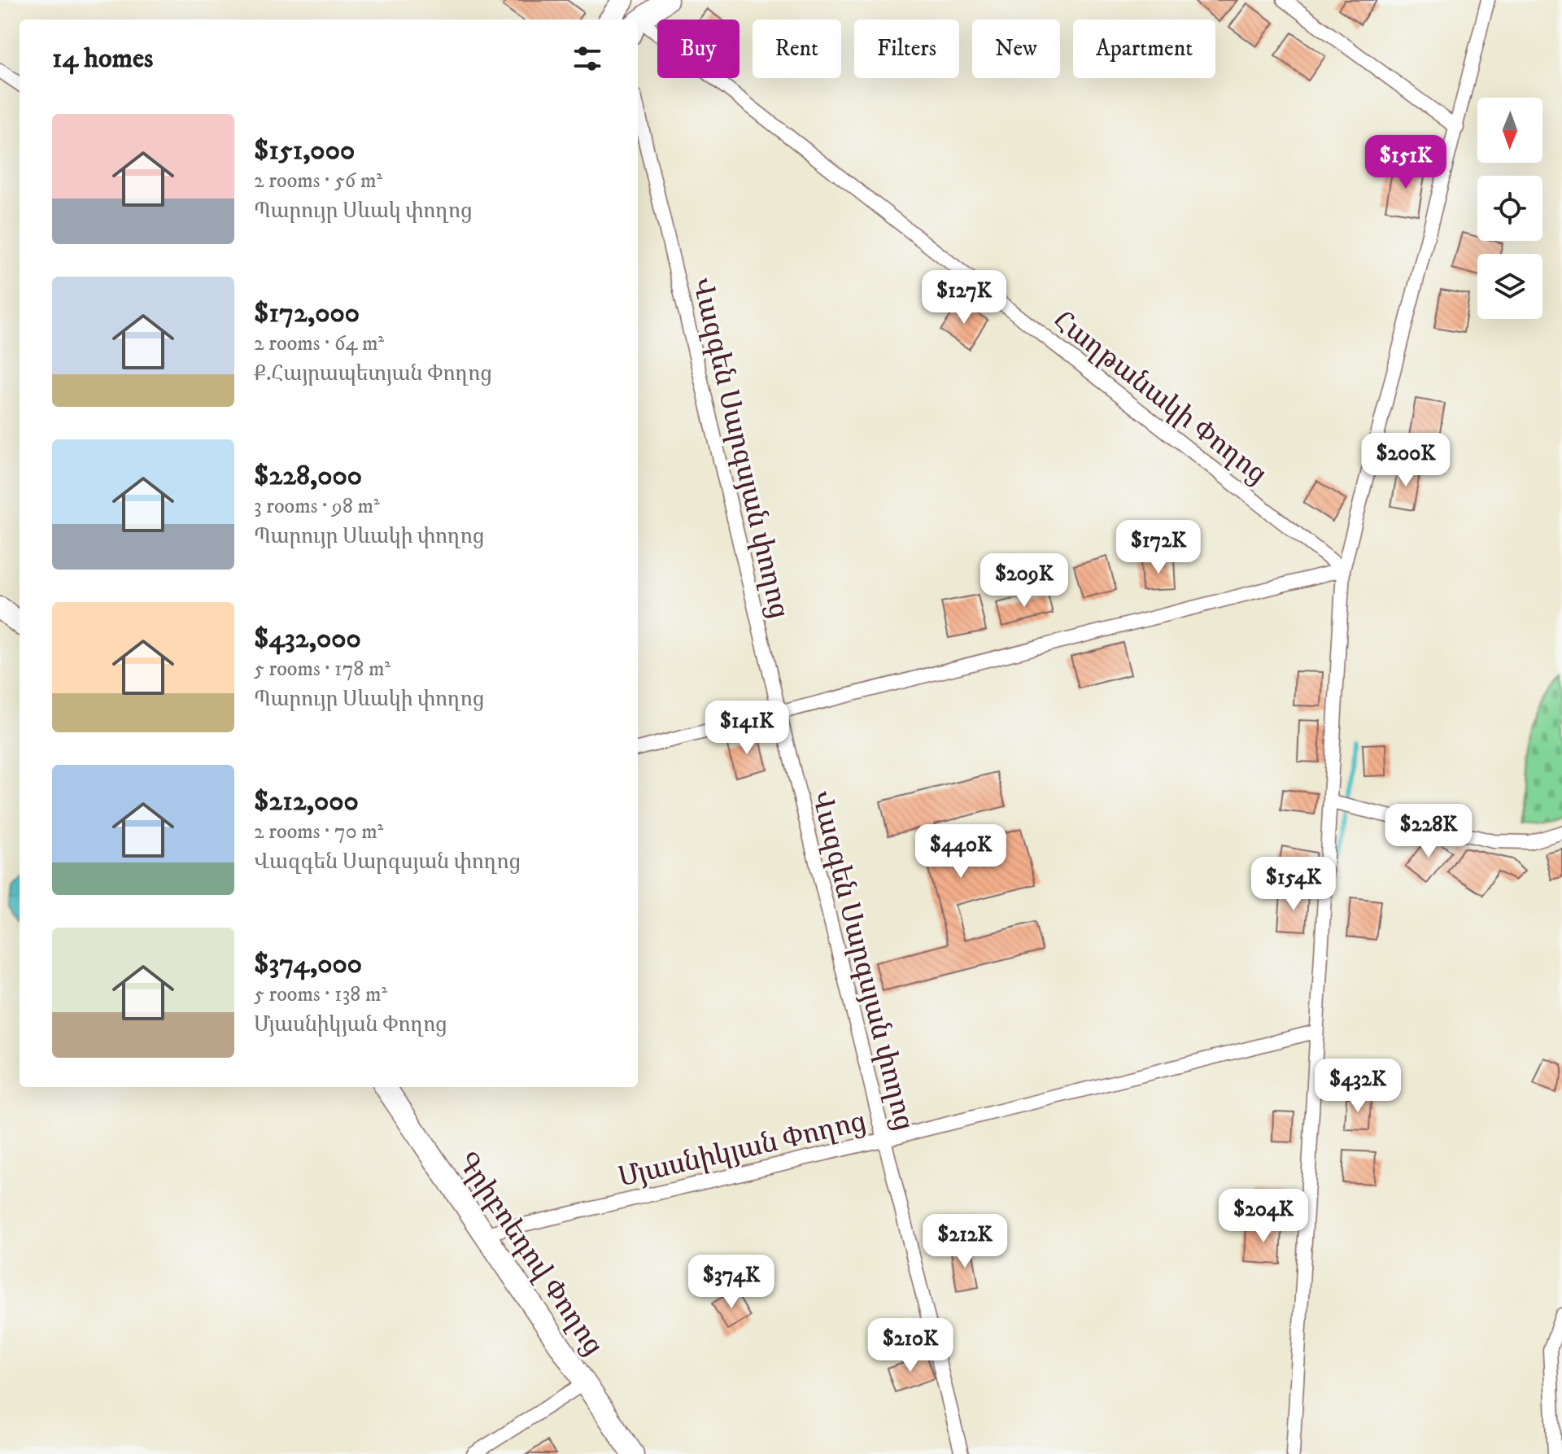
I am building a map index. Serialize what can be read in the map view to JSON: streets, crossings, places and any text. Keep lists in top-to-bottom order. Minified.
{"streets":{"main road":["Գրիբոեդով Փողոց"],"street":["Հաղթանակի Փողոց","Վազգեն Սարգսյան փողոց","Մյասնիկյան Փողոց"]},"crossings":[["Վազգեն Սարգսյան փողոց","Մյասնիկյան Փողոց"],["Մյասնիկյան Փողոց","Գրիբոեդով Փողոց"]],"north":"bottom","page":{"chip":["Buy","Rent","Filters","New","Apartment"],"heading":"14 homes","list":[{"name":"$151,000","note":"2 rooms · 56 m² · Պարույր Սևակ փողոց"},{"name":"$172,000","note":"2 rooms · 64 m² · Ք.Հայրապետյան Փողոց"},{"name":"$228,000","note":"3 rooms · 98 m² · Պարույր Սևակի փողոց"},{"name":"$432,000","note":"5 rooms · 178 m² · Պարույր Սևակի փողոց"},{"name":"$212,000","note":"2 rooms · 70 m² · Վազգեն Սարգսյան փողոց"},{"name":"$374,000","note":"5 rooms · 138 m² · Մյասնիկյան Փողոց"}],"price":["$151K","$127K","$200K","$172K","$209K","$141K","$228K","$440K","$154K","$432K","$204K","$212K","$374K","$210K"]}}
